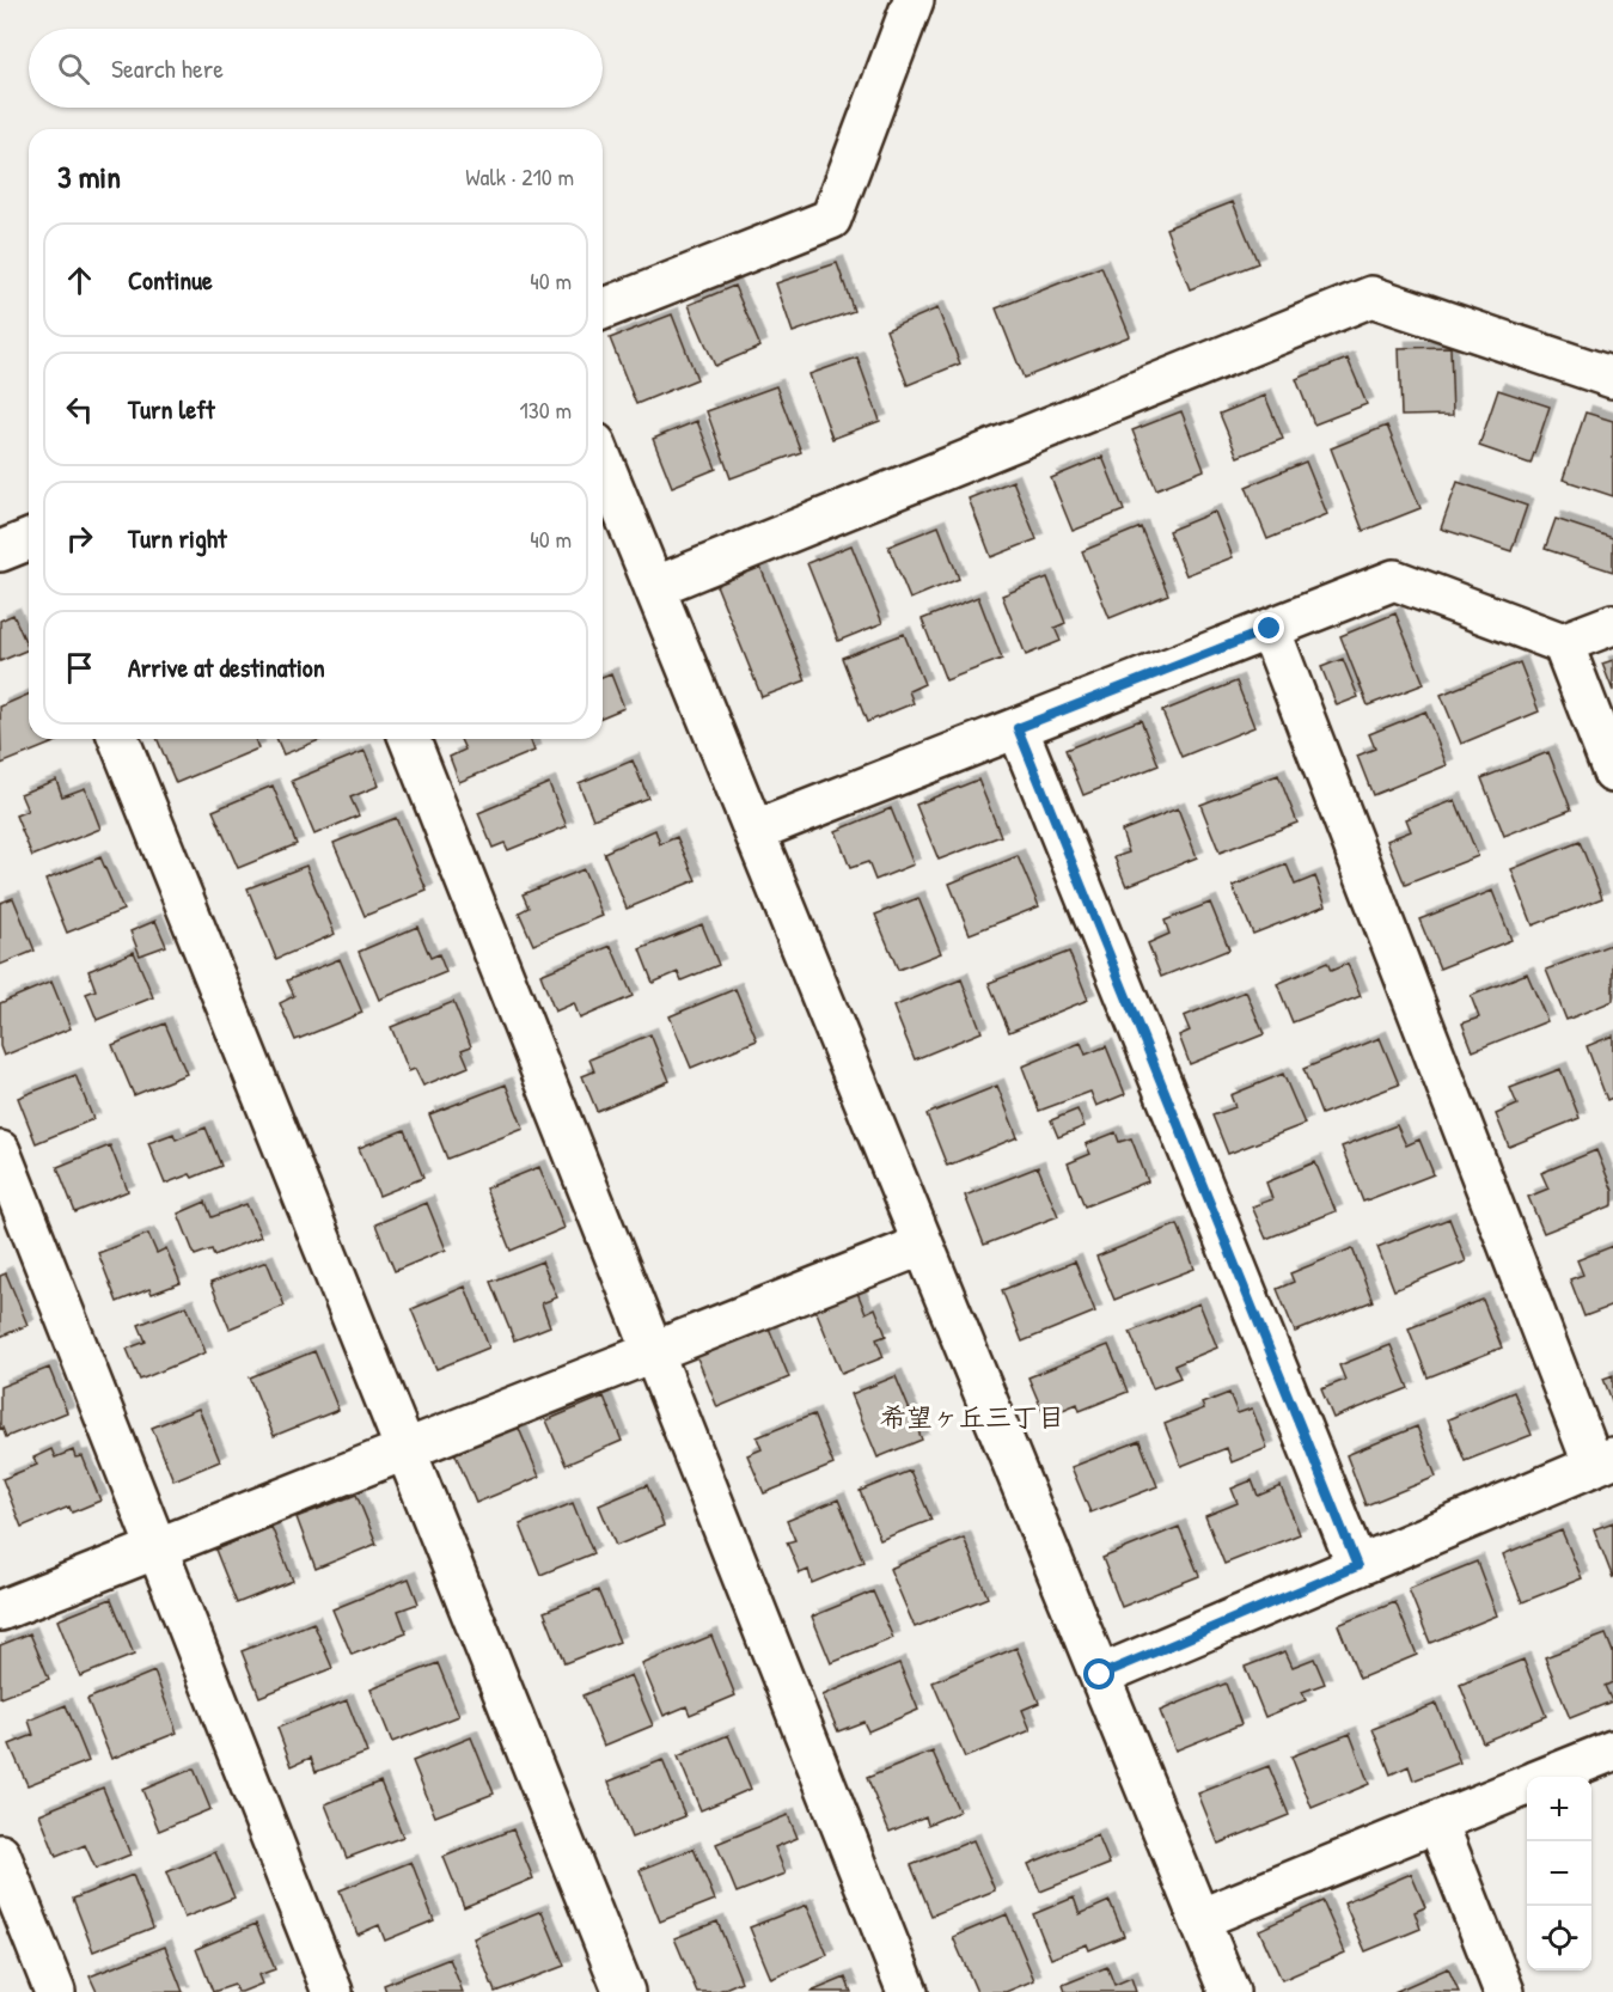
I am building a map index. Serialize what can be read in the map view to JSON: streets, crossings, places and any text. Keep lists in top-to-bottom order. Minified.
{"districts":["希望ヶ丘三丁目"],"page":{"search":"Search here","heading":["3 min","Walk · 210 m"],"list":[["Continue","40 m"],["Turn left","130 m"],["Turn right","40 m"],"Arrive at destination"],"map_buttons":["+","−"]}}
